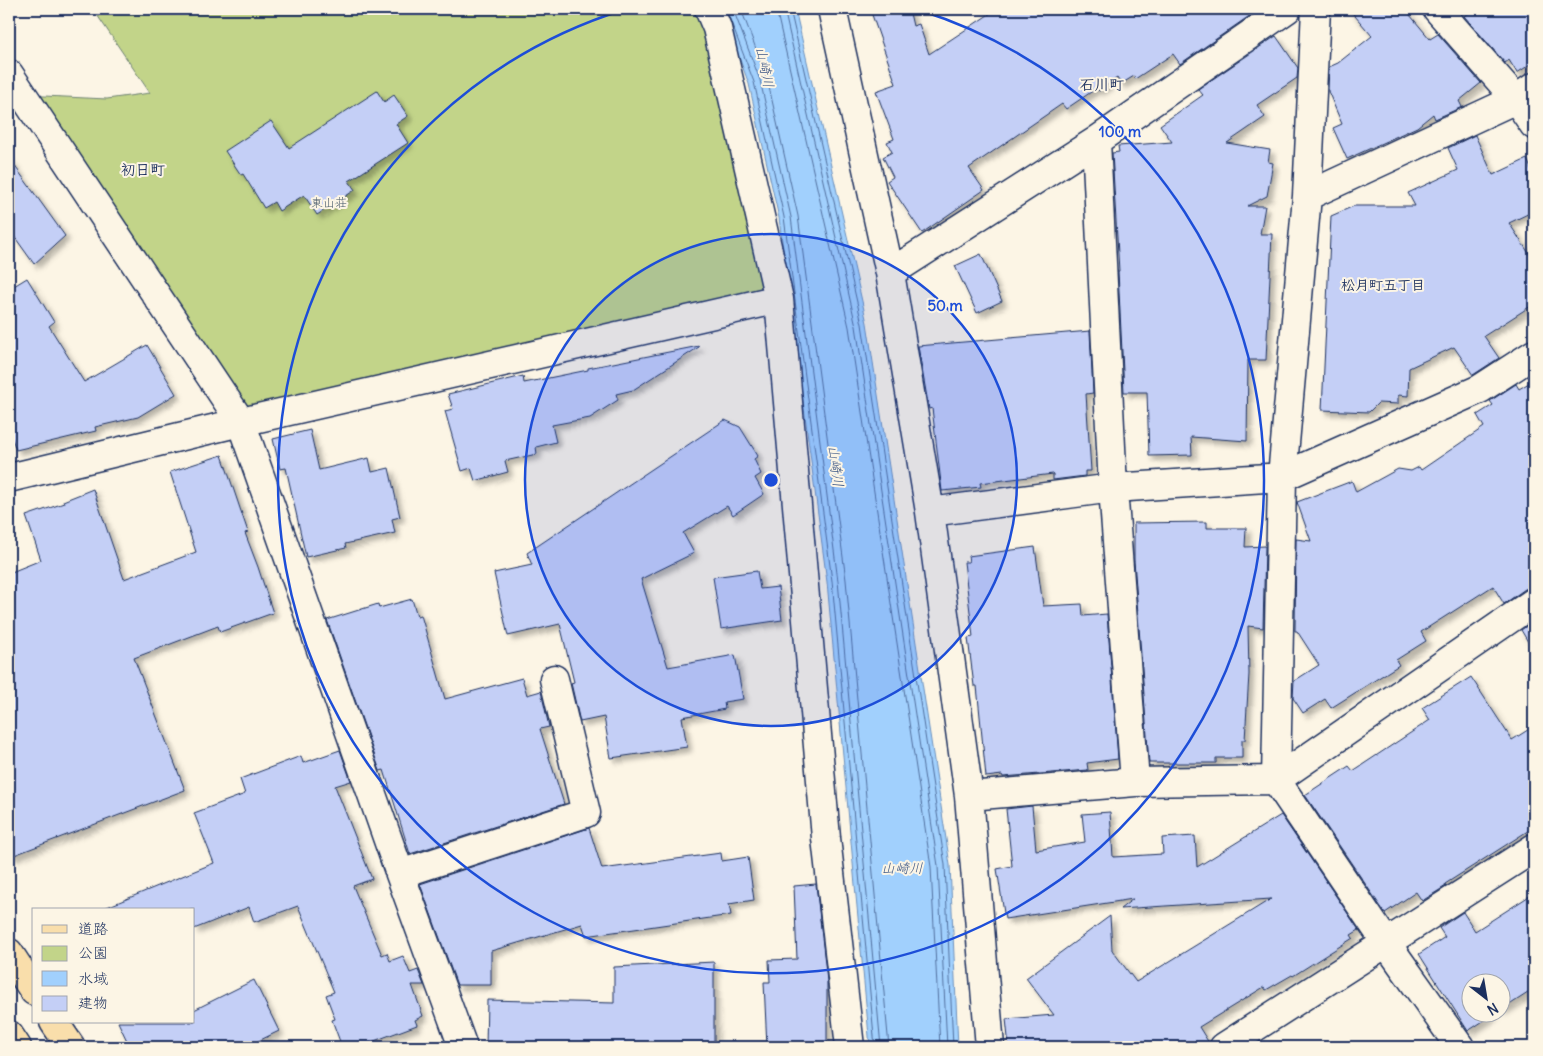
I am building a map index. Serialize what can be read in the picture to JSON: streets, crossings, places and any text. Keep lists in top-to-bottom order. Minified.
{"districts":["石川町","初日町","松月町五丁目"],"water":["山崎川"],"parks":["東山荘"],"legend":["道路","公園","水域","建物"],"north":"bottom right","rings":["100 m","50 m"]}
